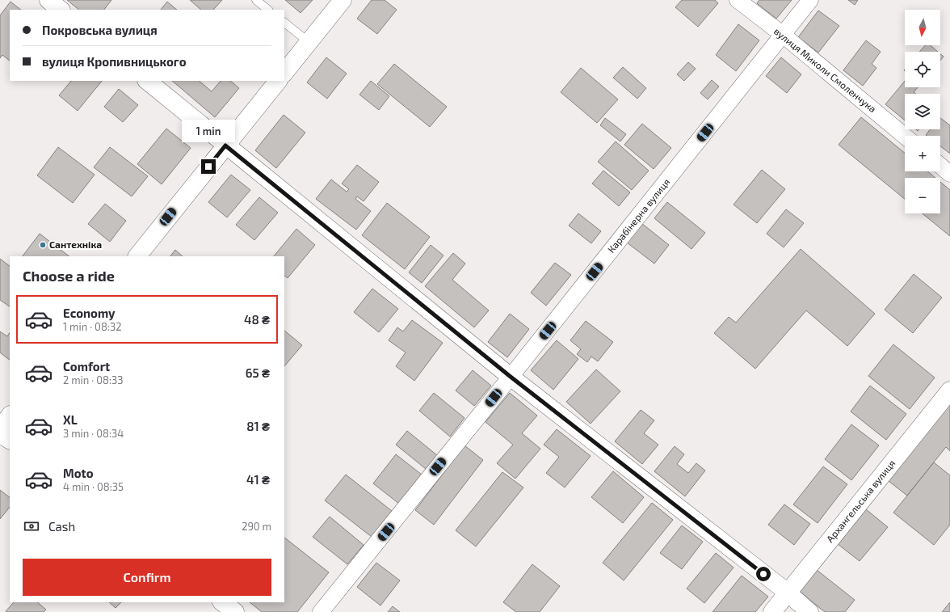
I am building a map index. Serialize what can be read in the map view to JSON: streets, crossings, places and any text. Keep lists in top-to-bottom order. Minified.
{"streets":{"street":["вулиця Миколи Смоленчука","Карабінерна вулиця","Архангельська вулиця"]},"crossings":[["вулиця Миколи Смоленчука","Карабінерна вулиця"]],"places":["Сантехніка"],"north":"bottom","page":{"map_buttons":["+","−"],"banner":["Покровська вулиця","вулиця Кропивницького"],"bubble":"1 min","heading":"Choose a ride","list":[{"name":"Economy","note":"1 min · 08:32","value":"48 ₴"},{"name":"Comfort","note":"2 min · 08:33","value":"65 ₴"},{"name":"XL","note":"3 min · 08:34","value":"81 ₴"},{"name":"Moto","note":"4 min · 08:35","value":"41 ₴"}],"pay":["Cash","290 m"],"buttons":"Confirm"}}
